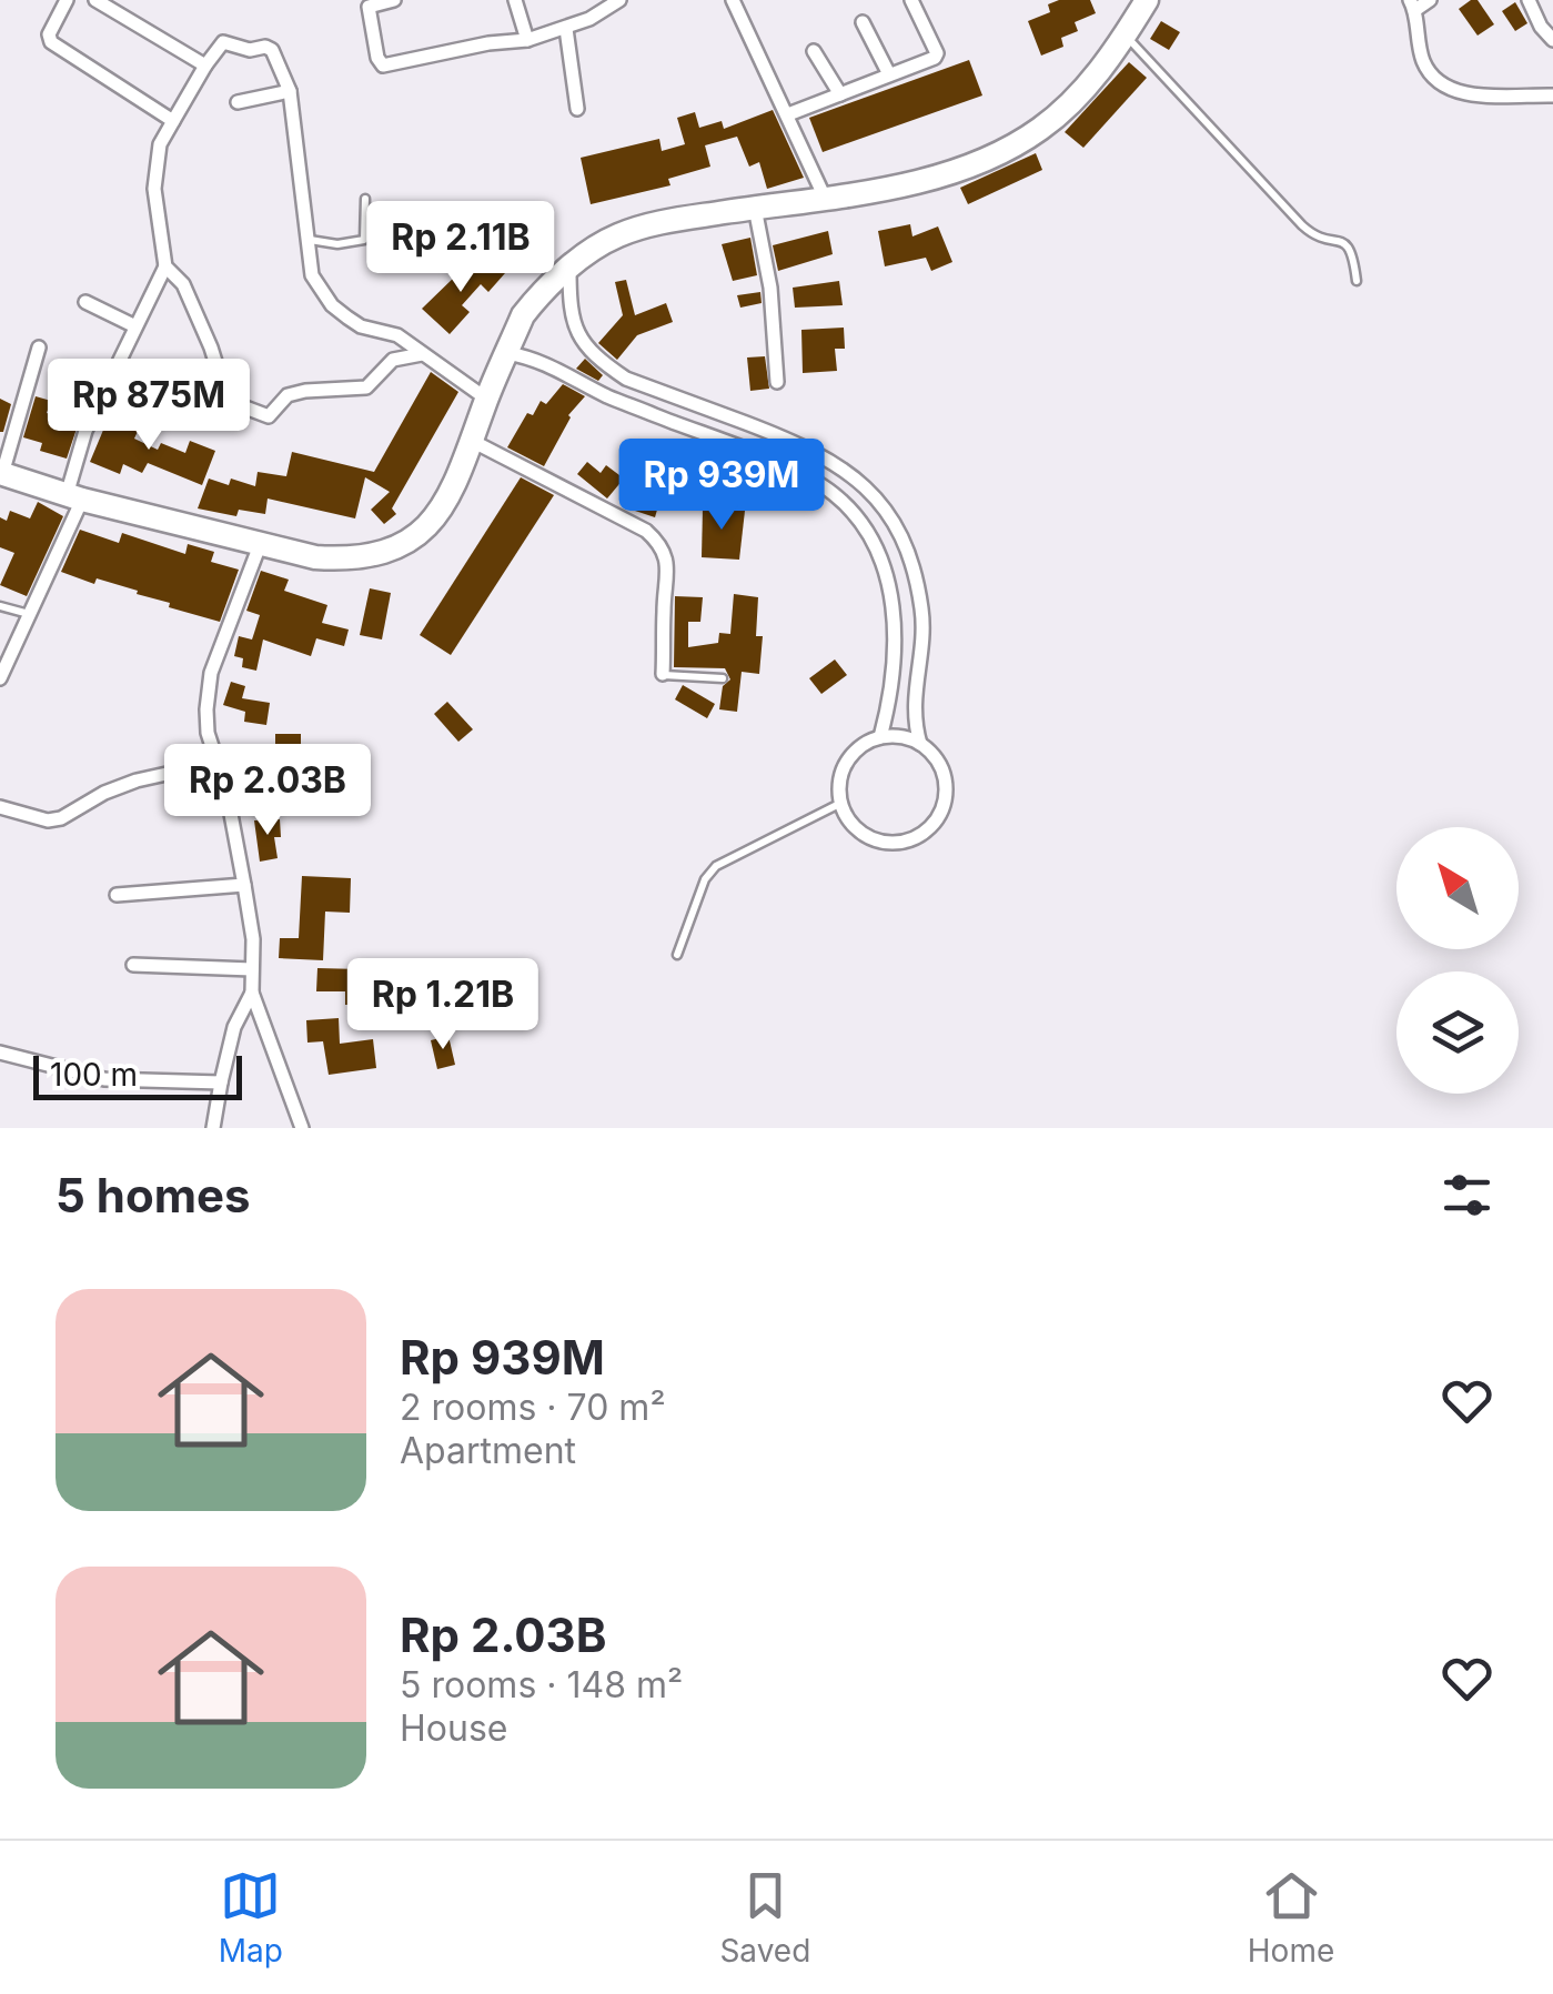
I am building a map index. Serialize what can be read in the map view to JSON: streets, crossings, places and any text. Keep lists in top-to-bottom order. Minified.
{"scale_bar":"100 m","north":"top left","page":{"price":["Rp 2.11B","Rp 875M","Rp 939M","Rp 2.03B","Rp 1.21B"],"scale":"100 m","heading":"5 homes","list":[{"name":"Rp 939M","note":"2 rooms · 70 m² · Apartment"},{"name":"Rp 2.03B","note":"5 rooms · 148 m² · House"}],"tabs":["Map","Saved","Home"]}}
